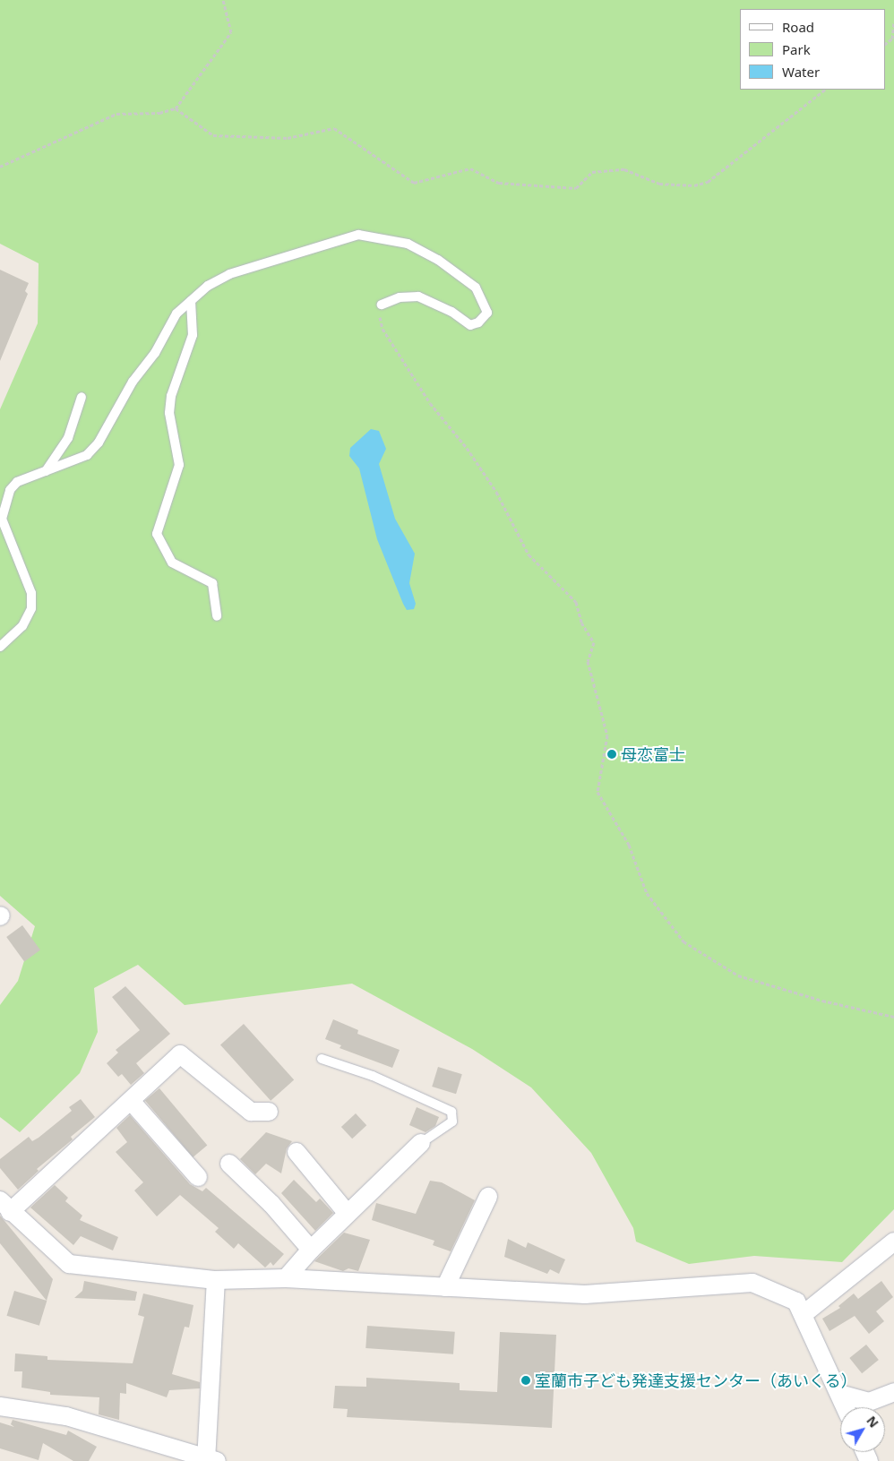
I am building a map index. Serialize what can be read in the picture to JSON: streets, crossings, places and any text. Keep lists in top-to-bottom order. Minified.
{"places":["母恋富士","室蘭市子ども発達支援センター（あいくる）"],"legend":["Road","Park","Water"],"north":"top right"}
